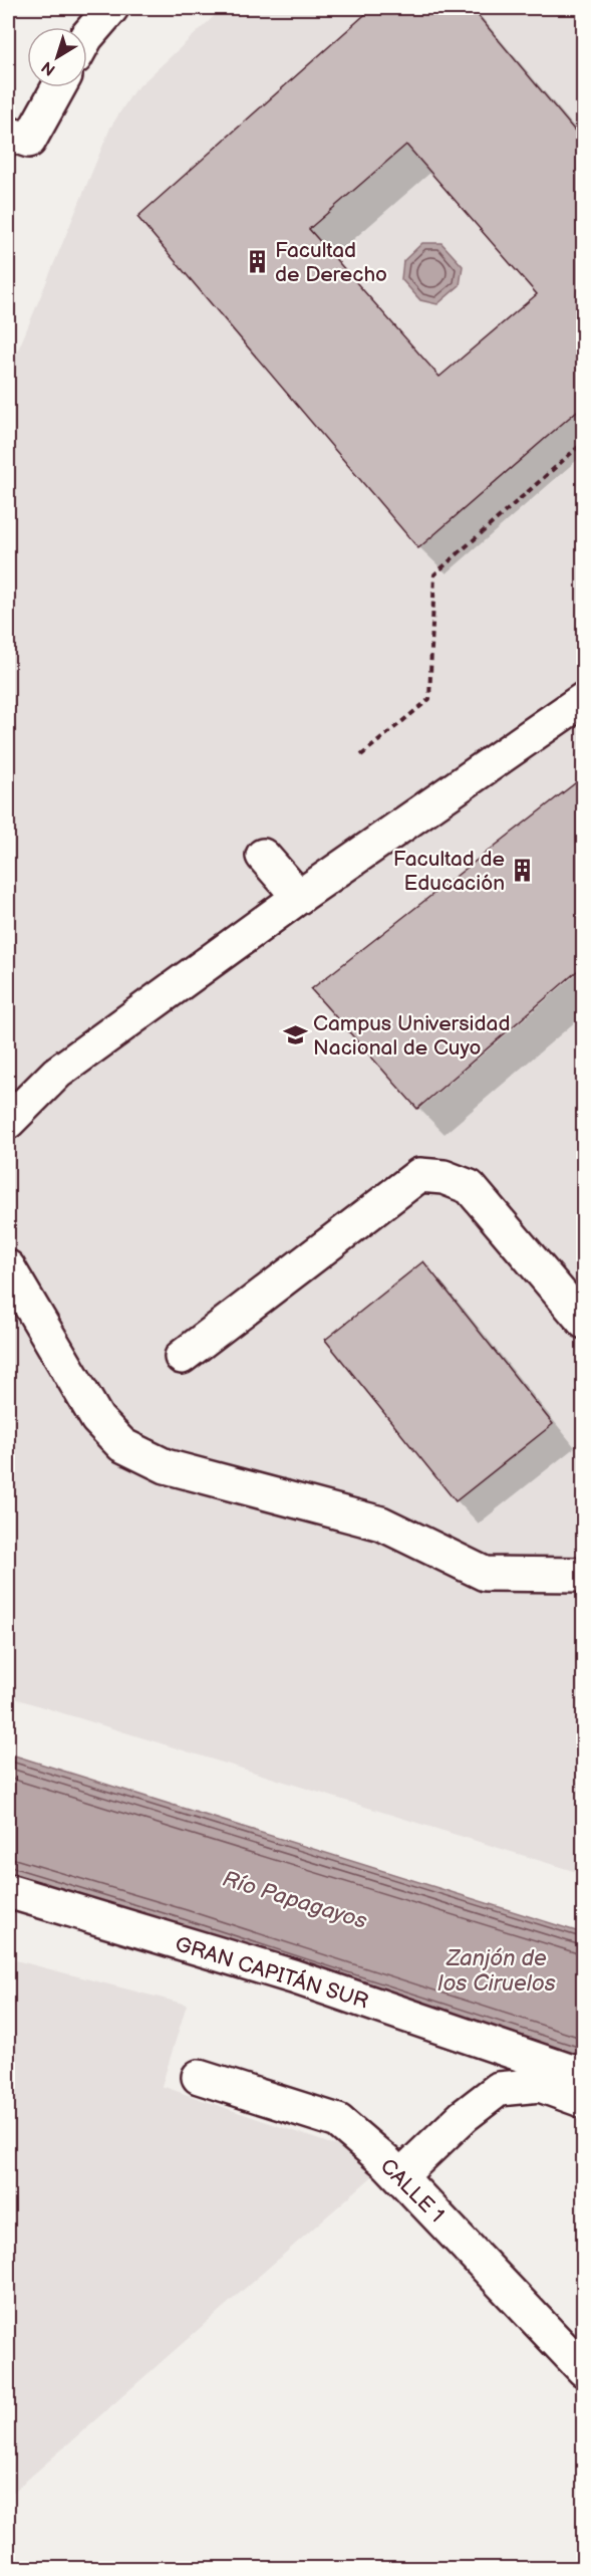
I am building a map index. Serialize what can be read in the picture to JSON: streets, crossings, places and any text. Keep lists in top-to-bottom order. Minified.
{"streets":{"street":["GRAN CAPITÁN SUR","CALLE 1"]},"water":["Río Papagayos","Zanjón de los Ciruelos"],"places":{"building":["Facultad de Derecho","Facultad de Educación"],"school or university":["Campus Universidad Nacional de Cuyo"]},"north":"bottom left"}
